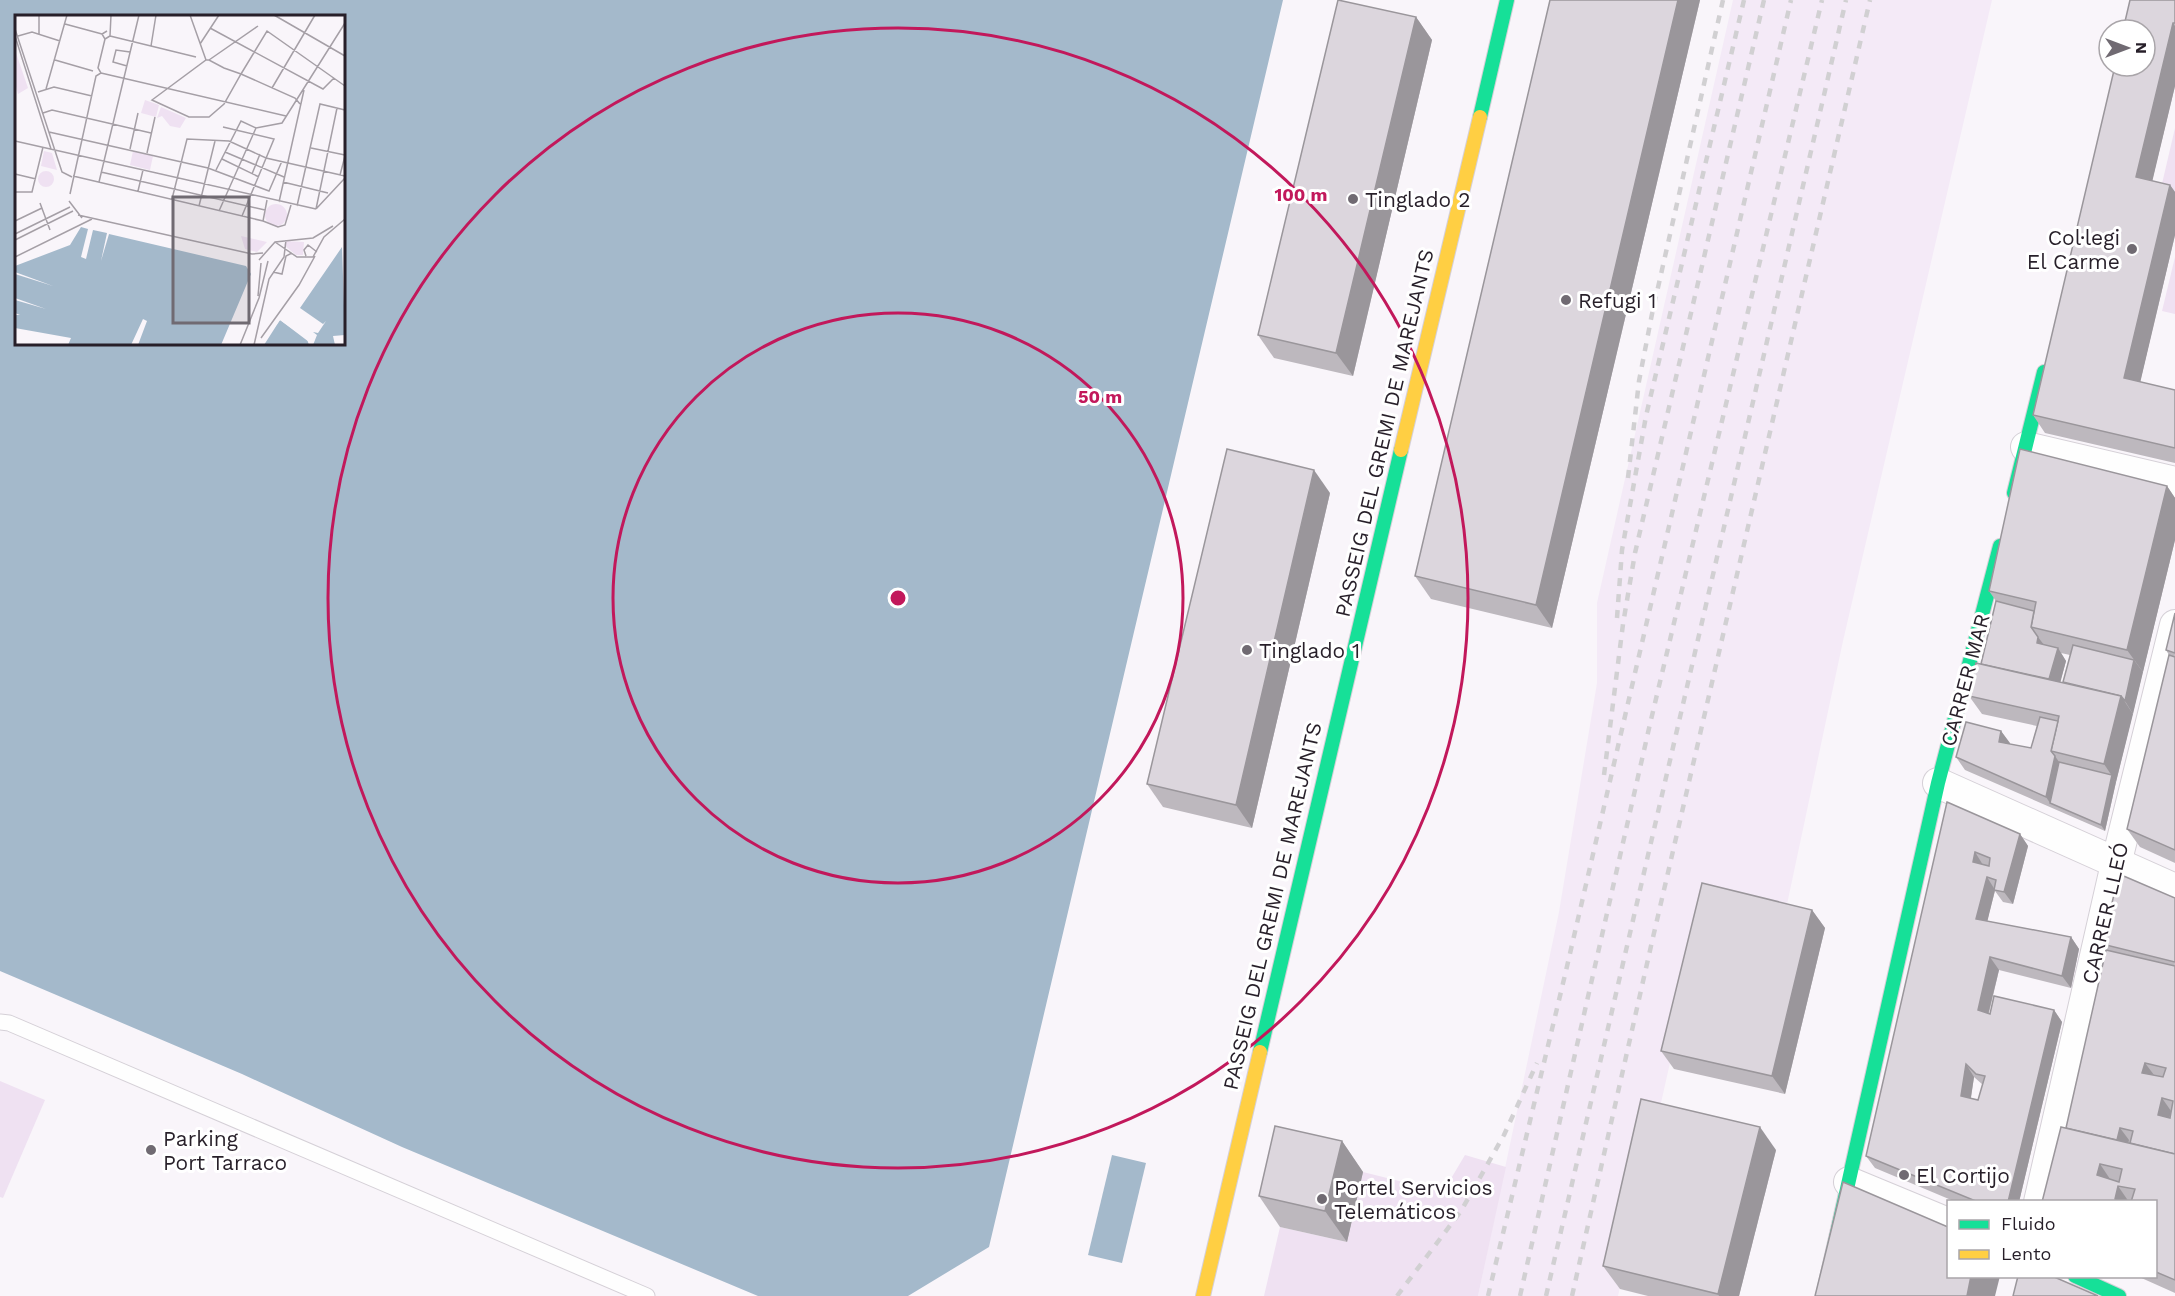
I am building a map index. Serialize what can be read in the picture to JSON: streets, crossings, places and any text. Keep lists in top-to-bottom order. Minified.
{"streets":{"street":["PASSEIG DEL GREMI DE MAREJANTS","CARRER MAR","CARRER LLEÓ"]},"places":["Tinglado 2","Col·legi El Carme","Refugi 1","Tinglado 1","Parking Port Tarraco","El Cortijo","Portel Servicios Telemáticos"],"legend":["Fluido","Lento"],"north":"right","rings":["100 m","50 m"]}
